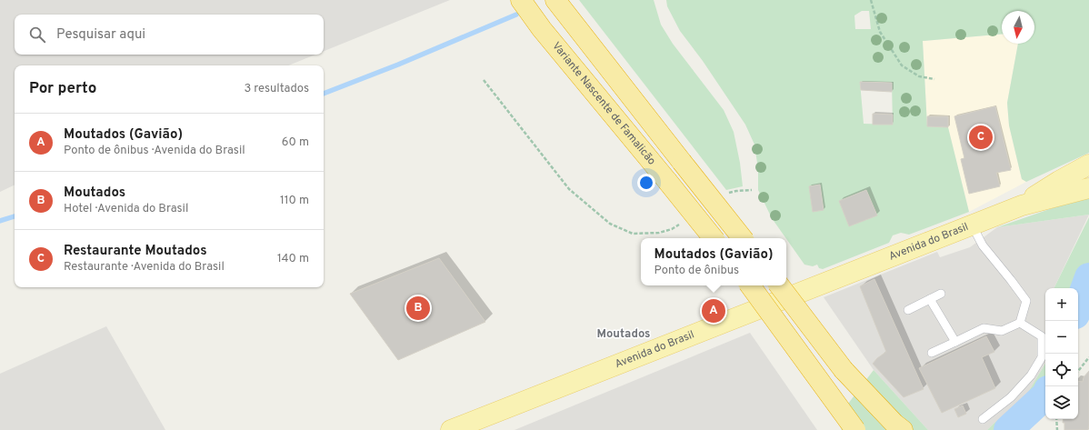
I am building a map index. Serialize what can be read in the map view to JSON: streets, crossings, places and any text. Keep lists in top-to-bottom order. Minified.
{"streets":{"highway":["Variante Nascente de Famalicão"],"main road":["Avenida do Brasil"]},"districts":["Moutados"],"north":"bottom","page":{"search":"Pesquisar aqui","heading":["Por perto","3 resultados"],"list":[{"mark":"A","name":"Moutados (Gavião)","note":"Ponto de ônibus · Avenida do Brasil","value":"60 m"},{"mark":"B","name":"Moutados","note":"Hotel · Avenida do Brasil","value":"110 m"},{"mark":"C","name":"Restaurante Moutados","note":"Restaurante · Avenida do Brasil","value":"140 m"}],"pins":["C","B","A"],"popup":["Moutados (Gavião)","Ponto de ônibus"],"map_buttons":["+","−"]}}
